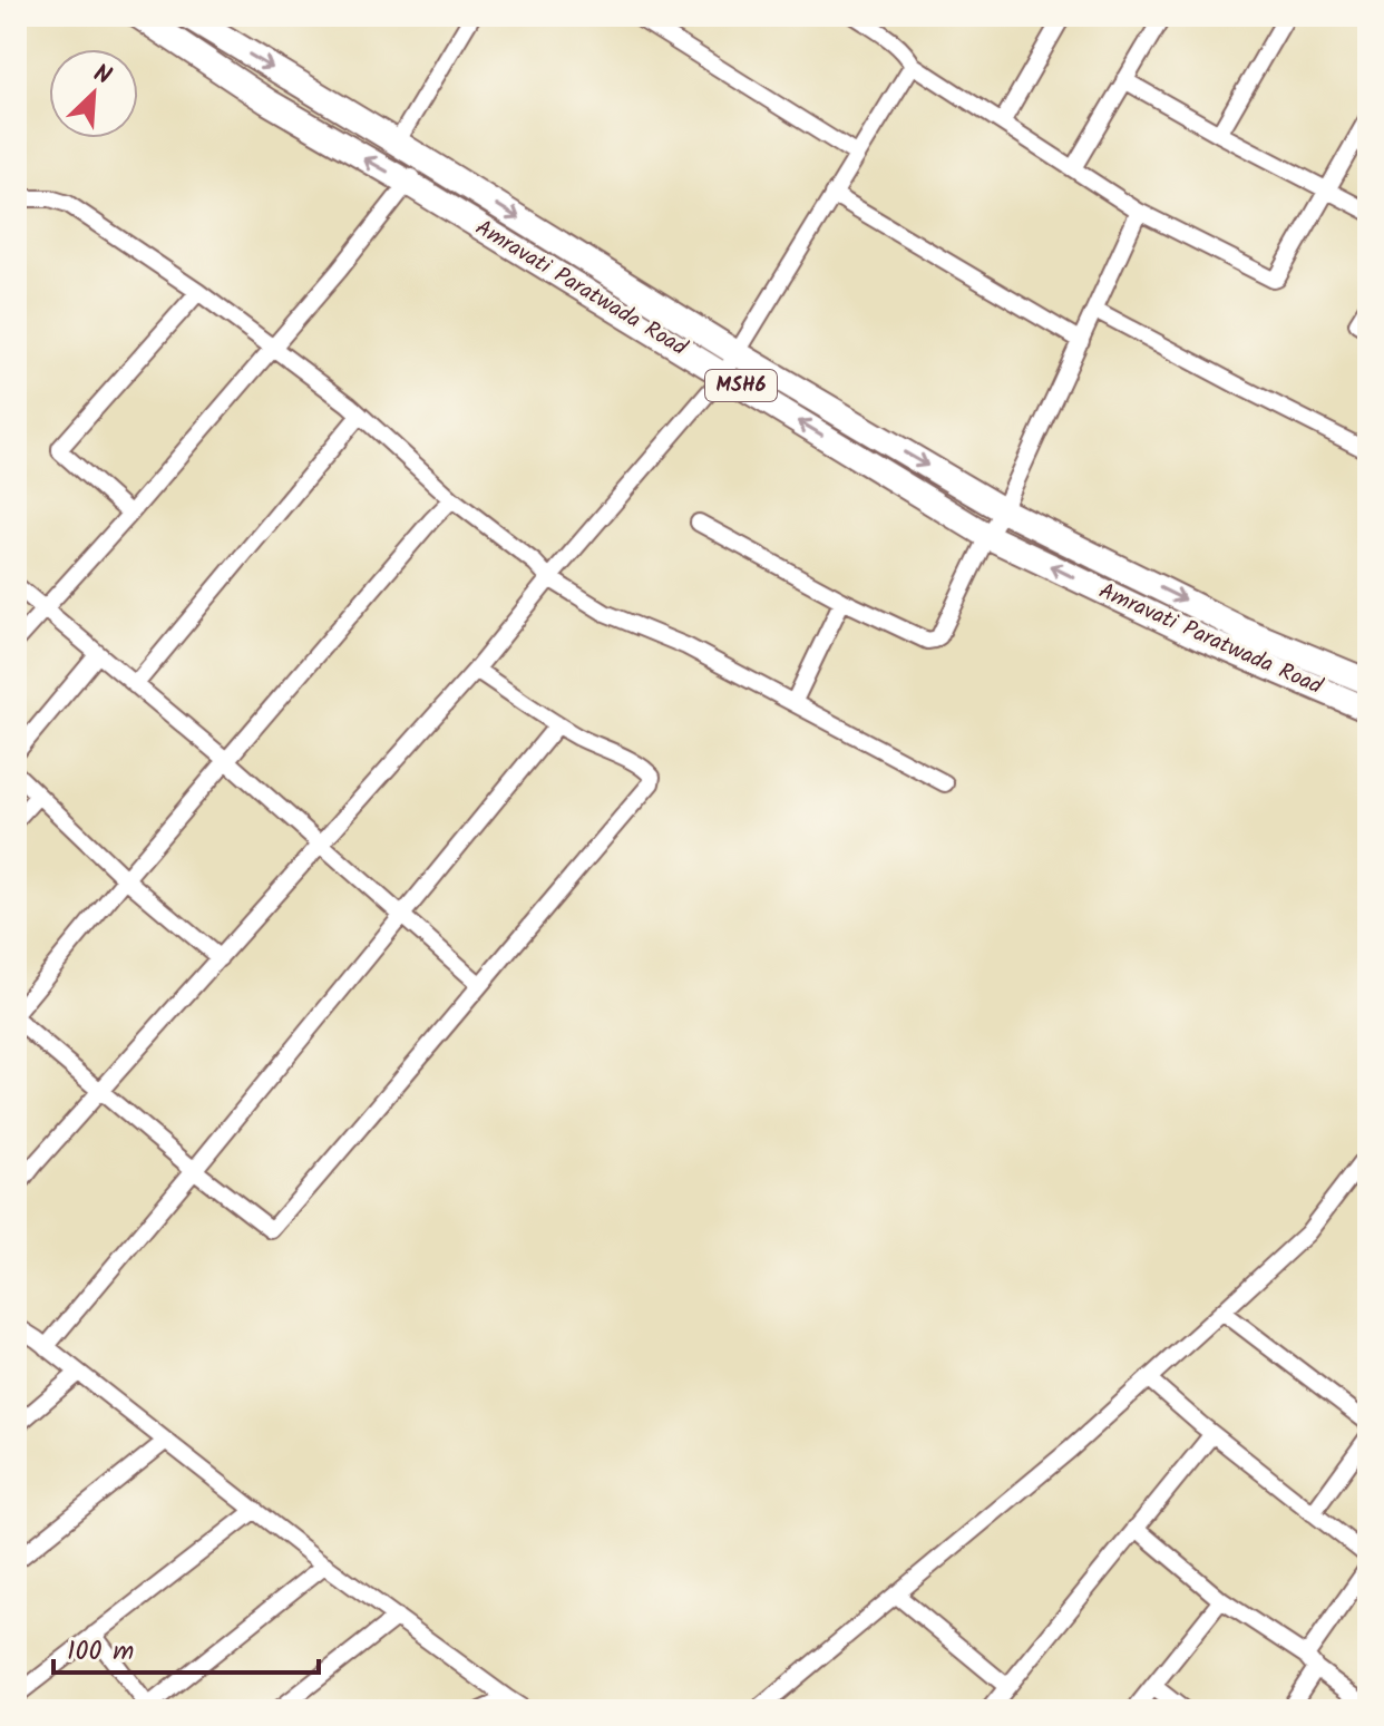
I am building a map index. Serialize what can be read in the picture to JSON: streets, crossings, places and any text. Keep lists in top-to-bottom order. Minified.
{"streets":{"main road":["Amravati Paratwada Road","MSH6"]},"scale_bar":"100 m","north":"top right"}
